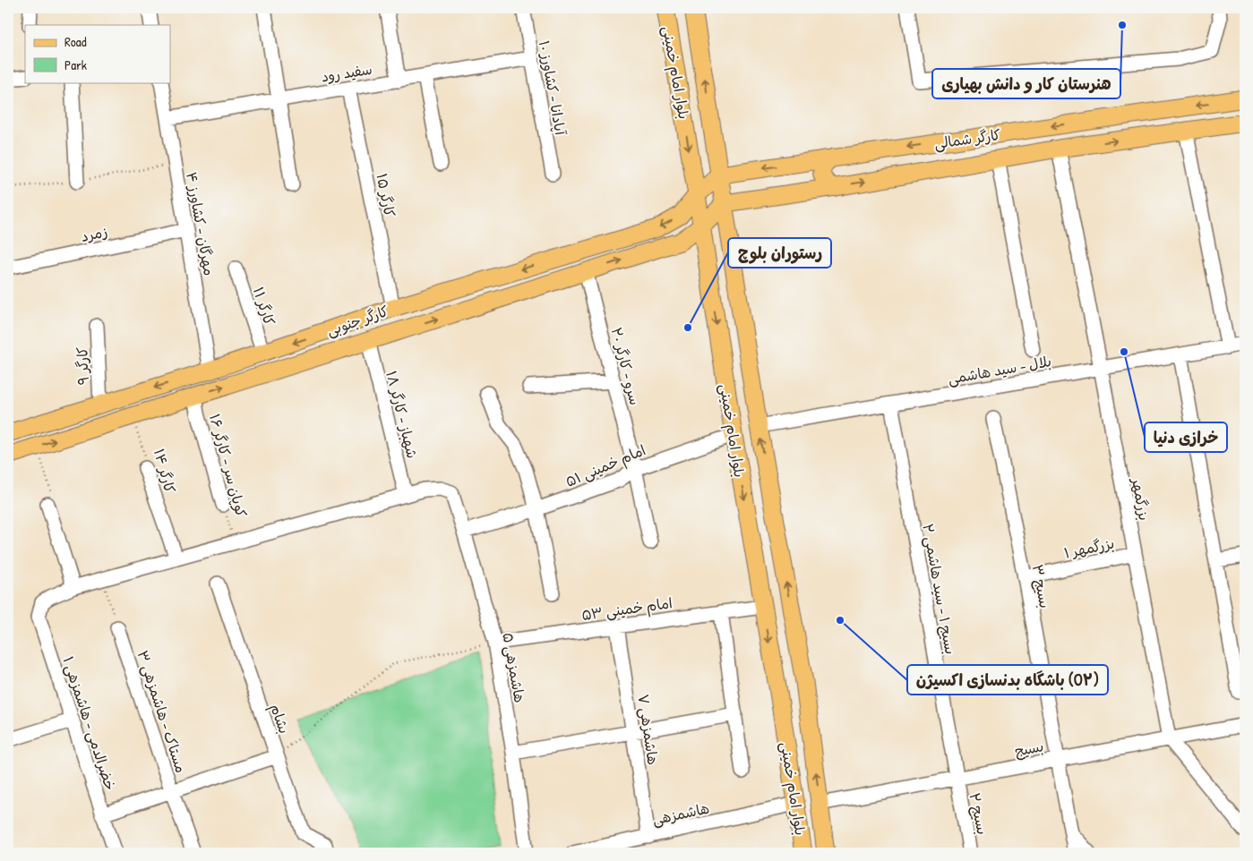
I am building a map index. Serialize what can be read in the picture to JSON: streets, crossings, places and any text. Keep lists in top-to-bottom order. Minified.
{"streets":{"main road":["بلوار امام خمینی","کارگر شمالی","کارگر جنوبی"],"street":["سفید رود","آپادانا - کشاورز ۱۰","کارگر ۱۵","مهرگان - کشاورز ۴","زمرد","کارگر ۱۱","کارگر ۹","سرو - کارگر ۲۰","بلال - سید هاشمی","شهباز - کارگر ۱۸","کوپان سر - کارگر ۱۶","امام خمینی ۵۱","کارگر ۱۴","بزرگمهر","بزرگمهر ۱","بسیج ۳","بسیج ۱ - سید هاشمی ۲","امام خمینی ۵۳","هاشمزهی ۵","مستاک - هاشمزهی ۳","بشام","خضرالدمی - هاشمزهی ۱","هاشمزهی ۷","بسیج","هاشمزهی","بسیج ۲"]},"crossings":[["سفید رود","آپادانا - کشاورز ۱۰"],["سفید رود","کارگر ۱۵"],["سفید رود","مهرگان - کشاورز ۴"],["بلوار امام خمینی","کارگر شمالی"],["بلوار امام خمینی","کارگر جنوبی"],["بلوار امام خمینی","بلال - سید هاشمی"],["بلوار امام خمینی","امام خمینی ۵۱"],["بلوار امام خمینی","امام خمینی ۵۳"],["بلوار امام خمینی","بسیج"],["بلوار امام خمینی","هاشمزهی"],["کارگر شمالی","بزرگمهر"],["کارگر ۱۵","کارگر جنوبی"],["مهرگان - کشاورز ۴","زمرد"],["مهرگان - کشاورز ۴","کارگر جنوبی"],["کارگر ۱۱","کارگر جنوبی"],["کارگر جنوبی","کارگر ۹"],["کارگر جنوبی","سرو - کارگر ۲۰"],["کارگر جنوبی","شهباز - کارگر ۱۸"],["کارگر جنوبی","کوپان سر - کارگر ۱۶"],["کارگر جنوبی","کارگر ۱۴"],["سرو - کارگر ۲۰","امام خمینی ۵۱"],["بلال - سید هاشمی","بزرگمهر"],["بلال - سید هاشمی","بسیج ۱ - سید هاشمی ۲"],["شهباز - کارگر ۱۸","هاشمزهی ۵"],["امام خمینی ۵۱","هاشمزهی ۵"],["بزرگمهر","بزرگمهر ۱"],["بزرگمهر","بسیج"],["بزرگمهر ۱","بسیج ۳"],["بسیج ۳","بسیج"],["بسیج ۱ - سید هاشمی ۲","بسیج"],["بسیج ۱ - سید هاشمی ۲","بسیج ۲"],["امام خمینی ۵۳","هاشمزهی ۵"],["امام خمینی ۵۳","هاشمزهی ۷"],["هاشمزهی ۷","هاشمزهی"],["بسیج","بسیج ۲"]],"places":["هنرستان کار و دانش بهیاری","رستوران بلوچ","خرازی دنیا","باشگاه بدنسازی اکسیژن (O۲)"],"legend":["Road","Park"]}
